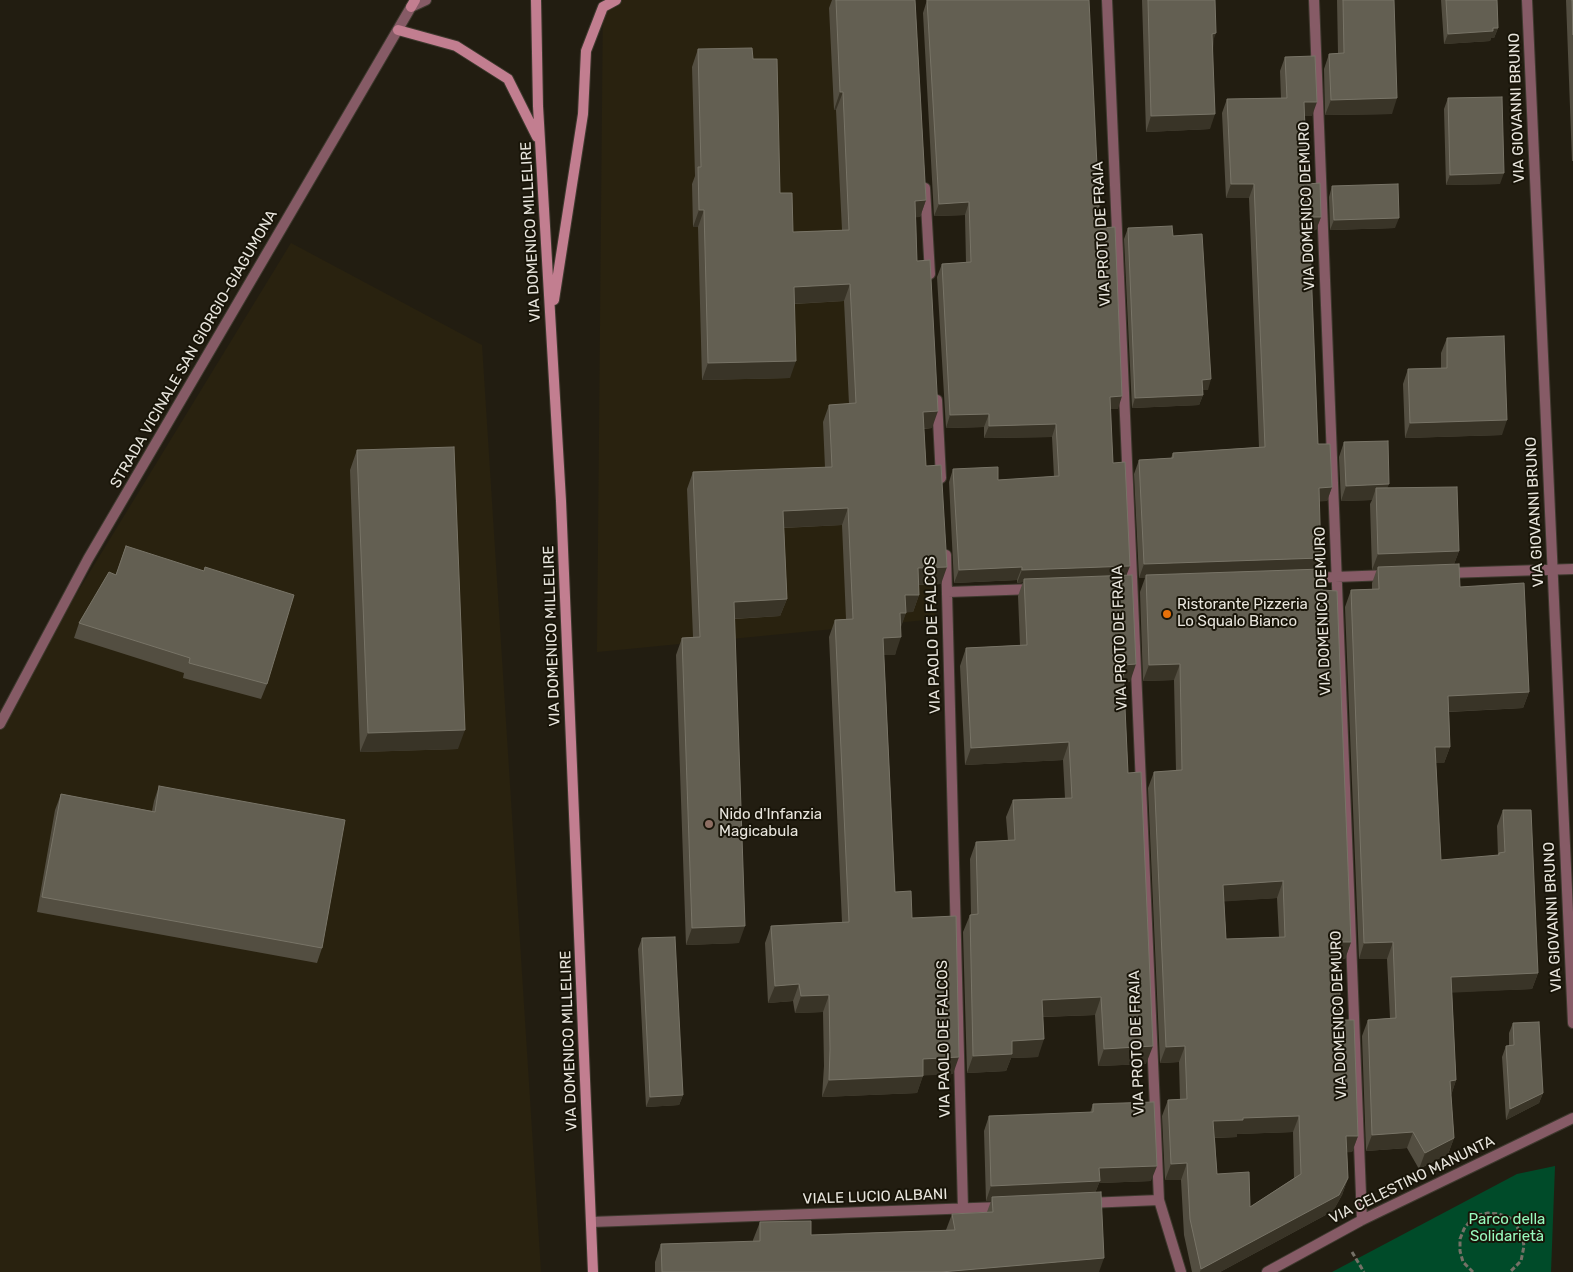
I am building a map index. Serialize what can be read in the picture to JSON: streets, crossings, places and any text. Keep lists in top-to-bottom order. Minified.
{"streets":{"main road":["VIA DOMENICO MILLELIRE"],"street":["VIA GIOVANNI BRUNO","VIA DOMENICO DEMURO","VIA PROTO DE FRAIA","STRADA VICINALE SAN GIORGIO-GIAGUMONA","VIA PAOLO DE FALCOS","VIA CELESTINO MANUNTA","VIALE LUCIO ALBANI"]},"crossings":[["VIA DOMENICO DEMURO","VIA CELESTINO MANUNTA"],["VIA DOMENICO MILLELIRE","VIALE LUCIO ALBANI"],["VIA PAOLO DE FALCOS","VIALE LUCIO ALBANI"]],"parks":["Parco della Solidarietà"],"places":["Ristorante Pizzeria Lo Squalo Bianco","Nido d'Infanzia Magicabula"]}
